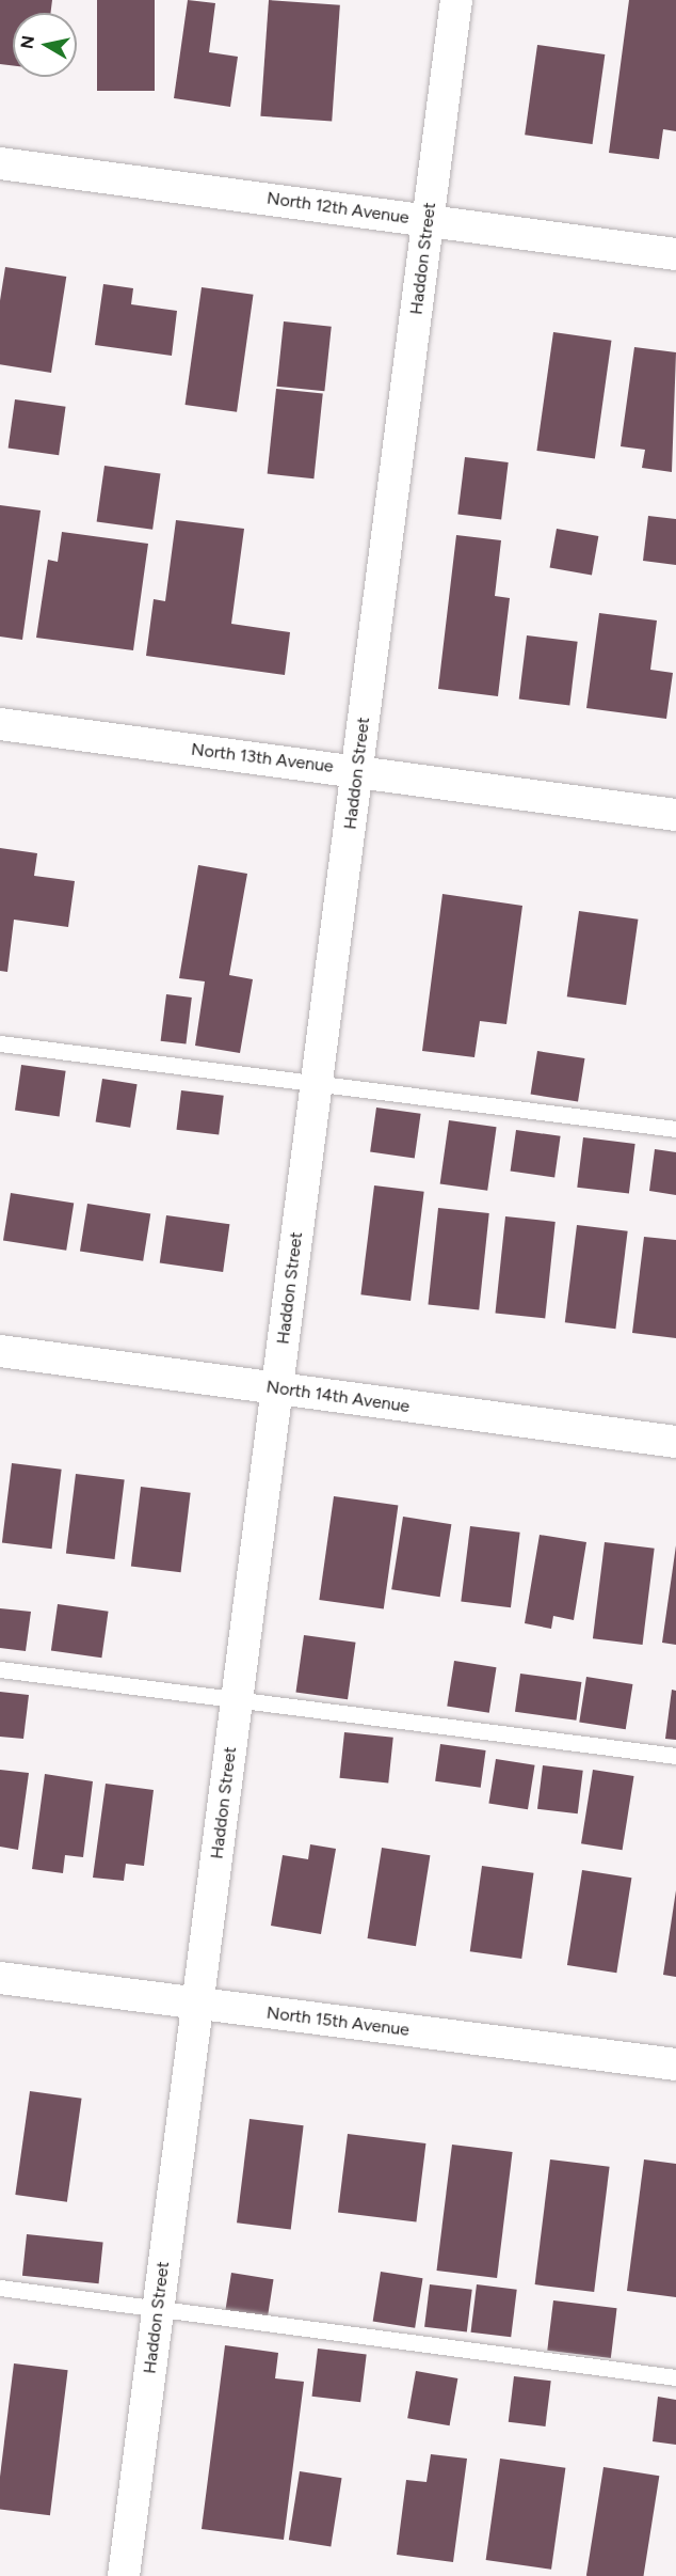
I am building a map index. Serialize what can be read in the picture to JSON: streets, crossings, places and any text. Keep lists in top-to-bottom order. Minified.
{"streets":{"street":["North 12th Avenue","Haddon Street","North 13th Avenue","North 14th Avenue","North 15th Avenue"]},"crossings":[["North 12th Avenue","Haddon Street"],["Haddon Street","North 13th Avenue"],["Haddon Street","North 14th Avenue"],["Haddon Street","North 15th Avenue"]],"north":"left"}
